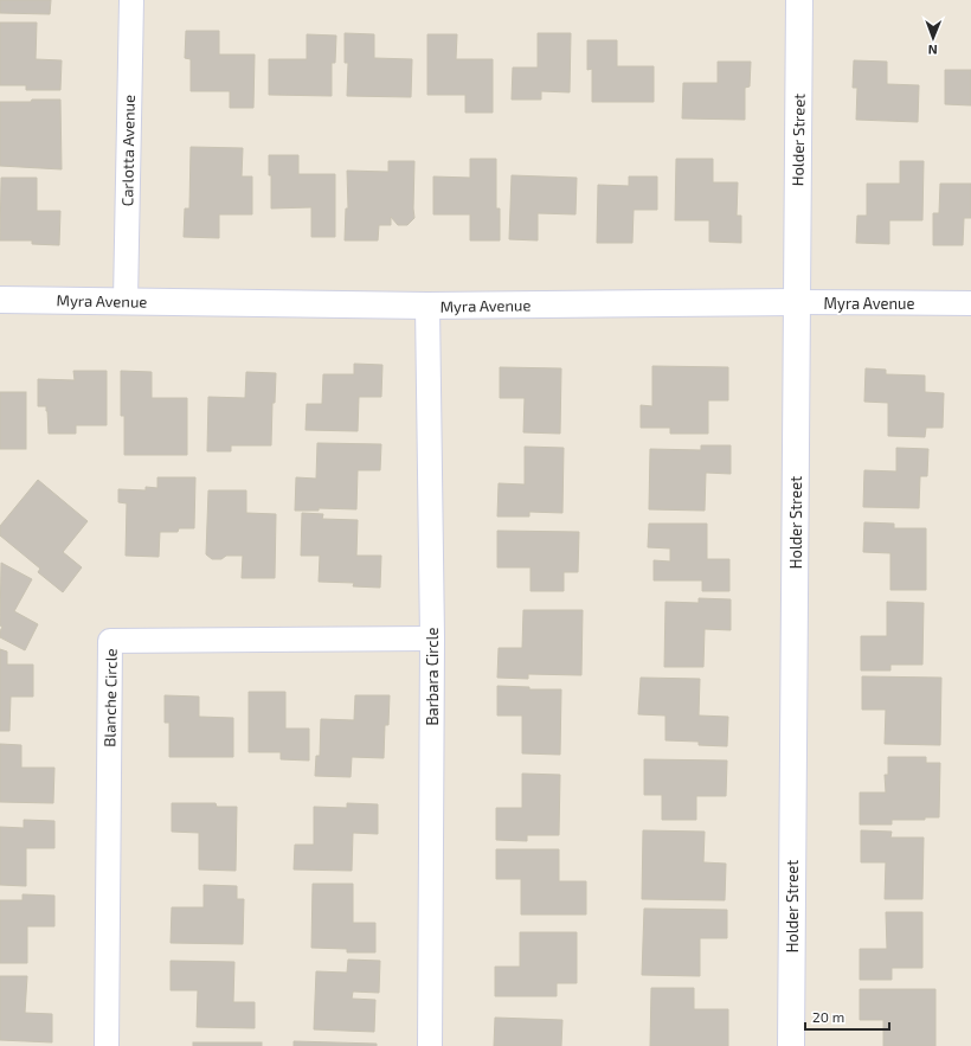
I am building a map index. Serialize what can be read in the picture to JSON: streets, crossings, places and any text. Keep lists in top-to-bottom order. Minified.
{"streets":{"street":["Holder Street","Carlotta Avenue","Myra Avenue","Barbara Circle","Blanche Circle"]},"crossings":[["Holder Street","Myra Avenue"],["Carlotta Avenue","Myra Avenue"],["Myra Avenue","Barbara Circle"],["Barbara Circle","Blanche Circle"]],"scale_bar":"20 m","north":"bottom"}
